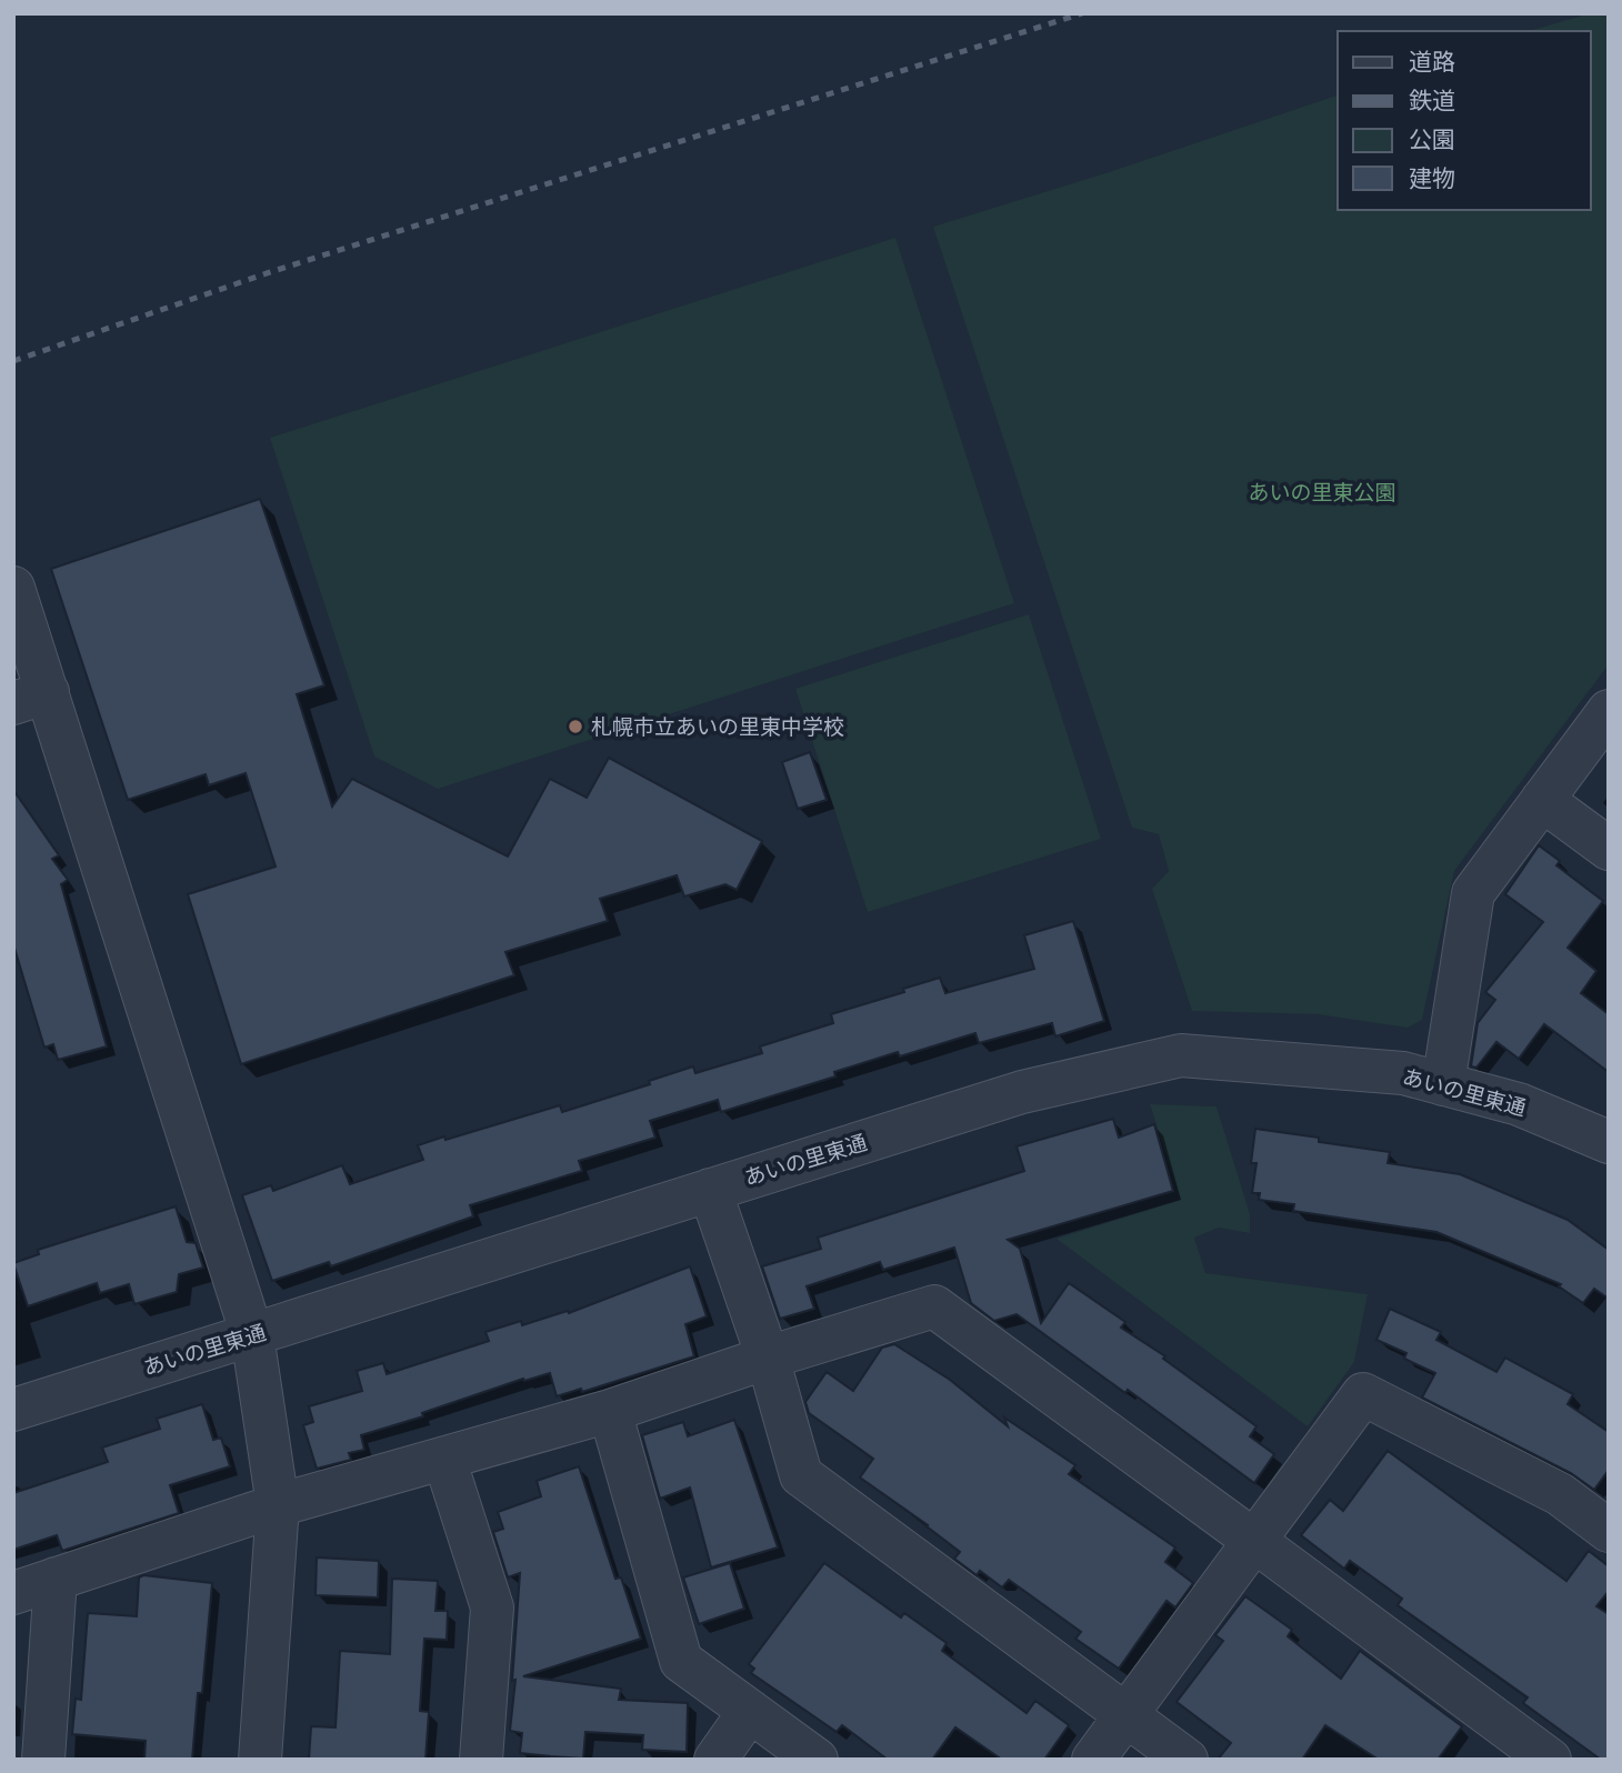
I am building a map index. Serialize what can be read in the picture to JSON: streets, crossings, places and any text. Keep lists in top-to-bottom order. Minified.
{"streets":{"street":["あいの里東通"]},"parks":["あいの里東公園"],"places":["札幌市立あいの里東中学校"],"legend":["道路","鉄道","公園","建物"]}
